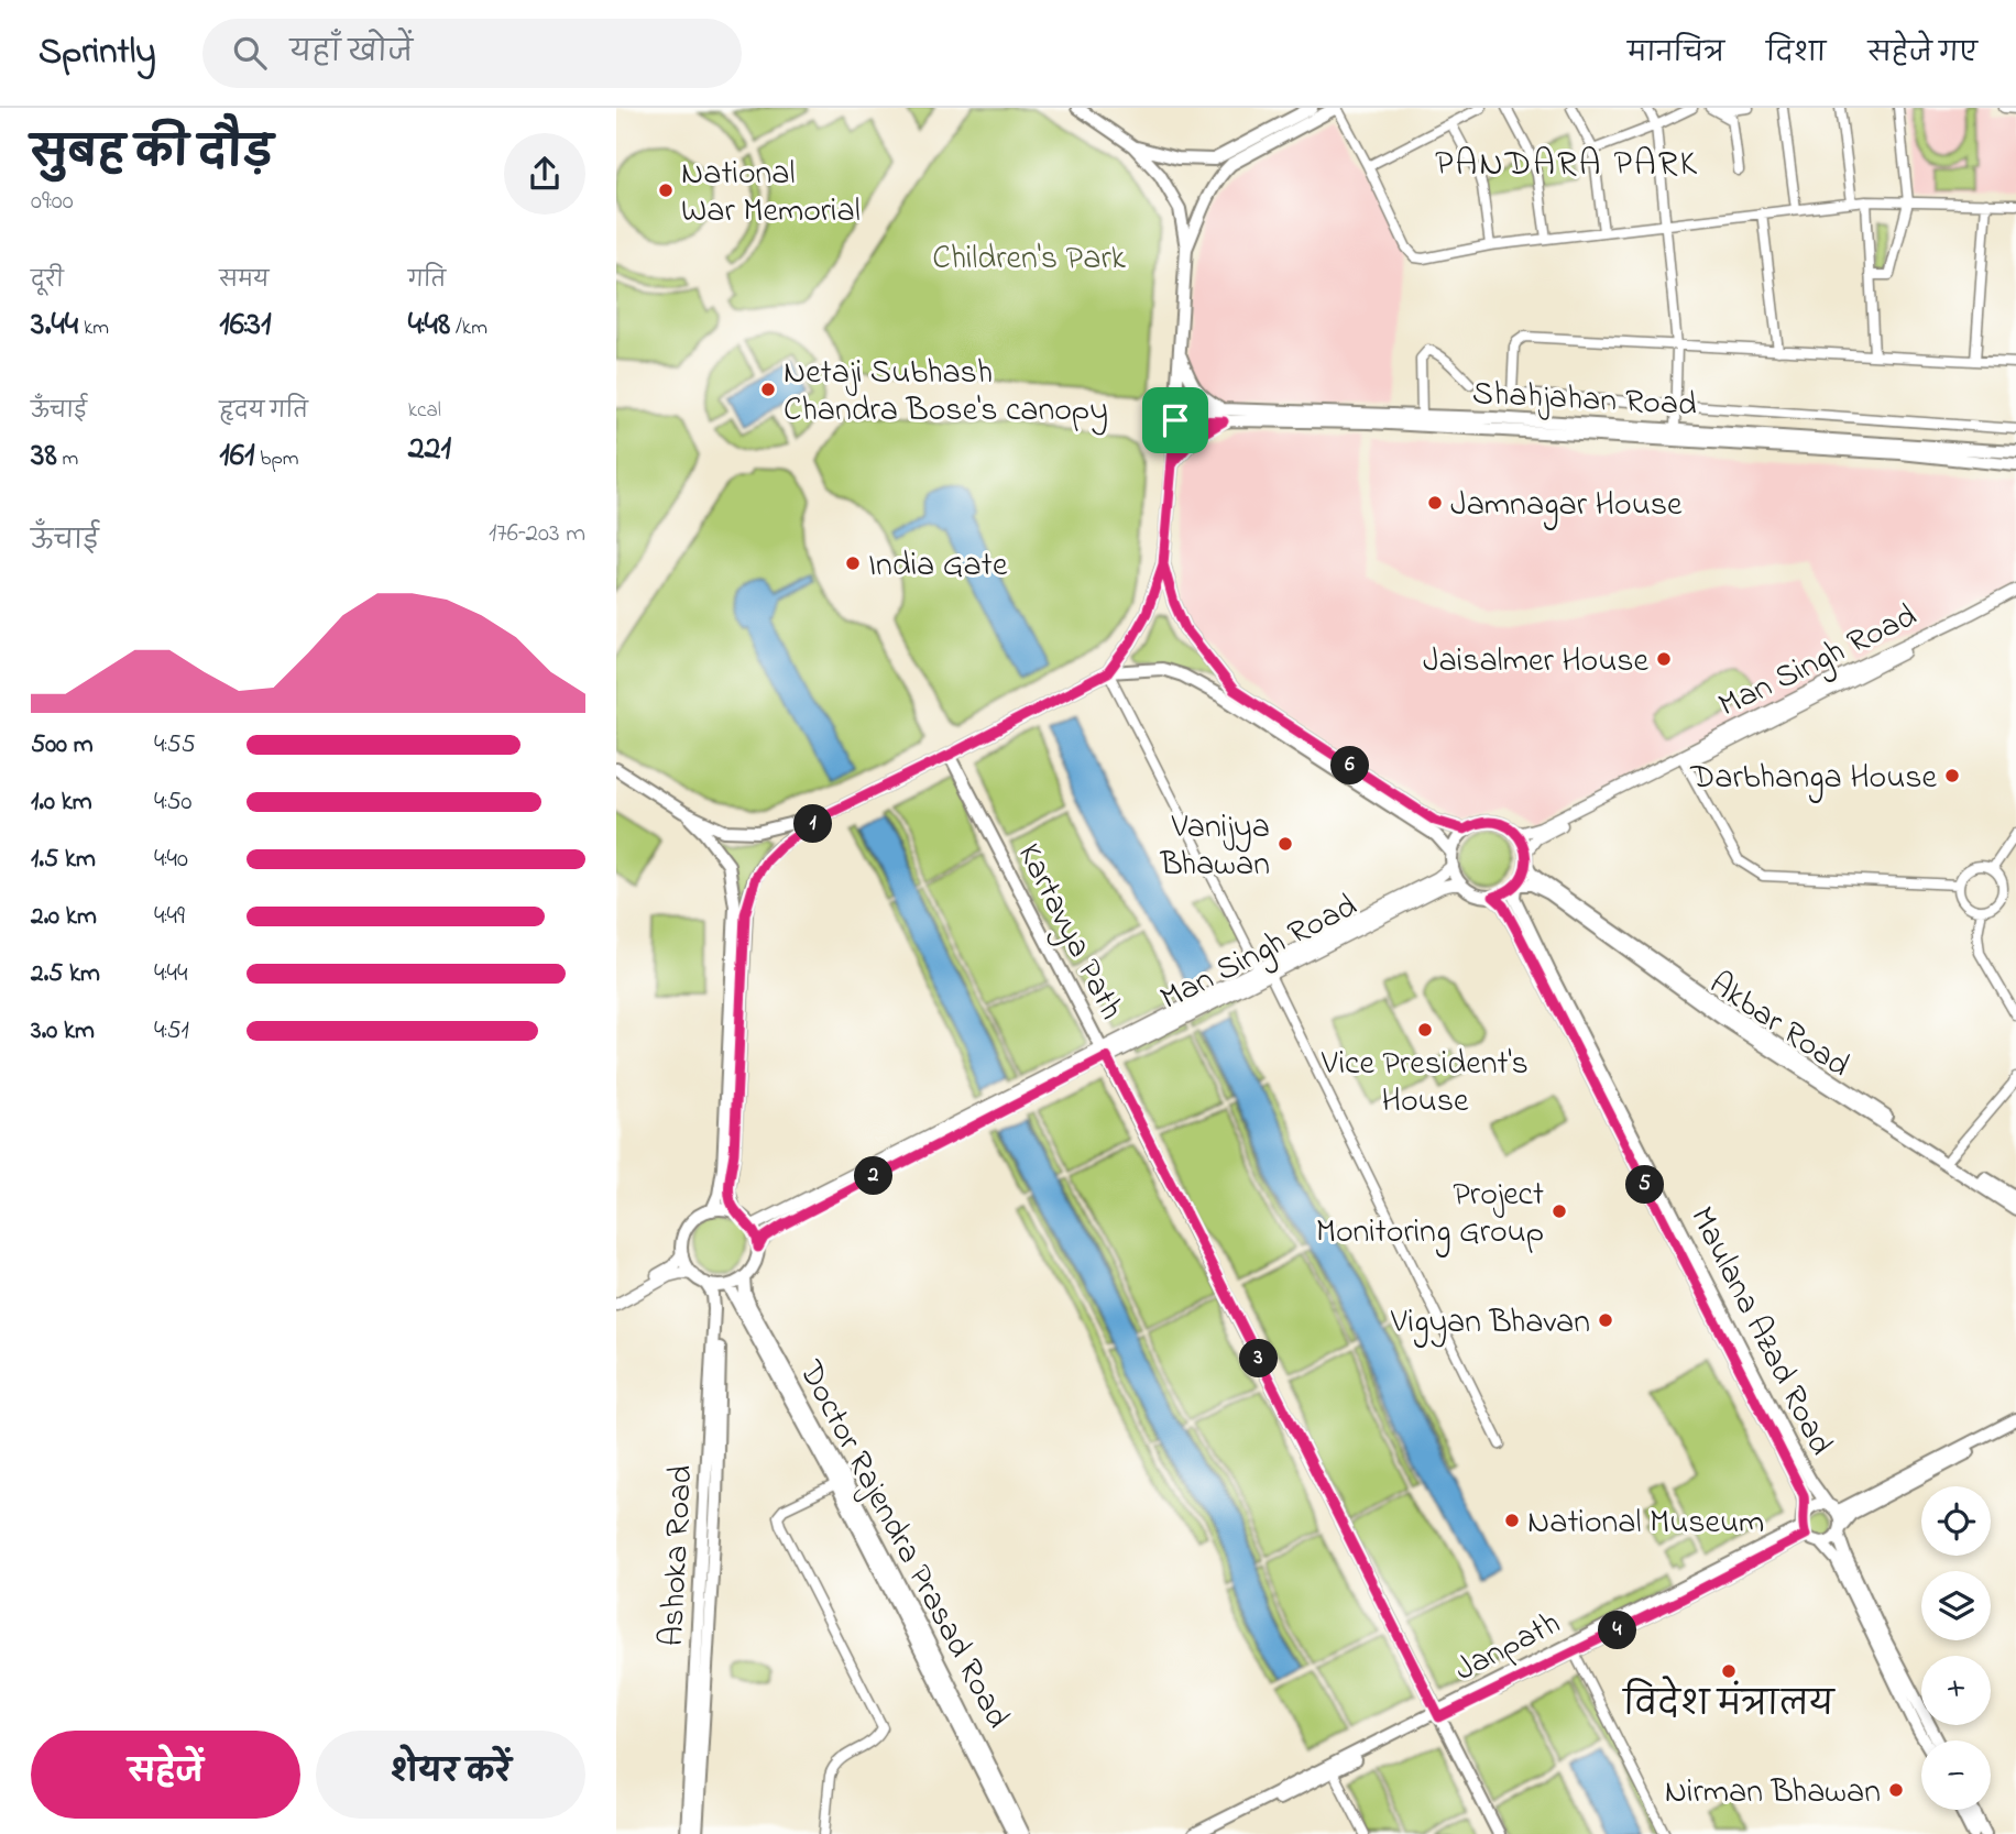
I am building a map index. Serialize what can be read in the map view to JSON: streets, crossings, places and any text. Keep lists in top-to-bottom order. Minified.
{"streets":{"main road":["Shahjahan Road","Kartavya Path","Akbar Road","Maulana Azad Road","Doctor Rajendra Prasad Road","Ashoka Road","Janpath"],"street":["Man Singh Road"]},"crossings":[["Man Singh Road","Kartavya Path"],["Man Singh Road","Akbar Road"],["Man Singh Road","Maulana Azad Road"],["Man Singh Road","Doctor Rajendra Prasad Road"],["Man Singh Road","Ashoka Road"],["Kartavya Path","Janpath"],["Akbar Road","Maulana Azad Road"],["Maulana Azad Road","Janpath"],["Doctor Rajendra Prasad Road","Ashoka Road"]],"districts":["PANDARA PARK"],"parks":["Children's Park"],"places":["National War Memorial","Netaji Subhash Chandra Bose's canopy","Jamnagar House","India Gate","Jaisalmer House","Darbhanga House","Vanijya Bhawan","Vice President's House","Project Monitoring Group","Vigyan Bhavan","National Museum","विदेश मंत्रालय","Nirman Bhawan"],"page":{"header":"Sprintly","search":"यहाँ खोजें","nav":["मानचित्र","दिशा","सहेजे गए"],"heading":["सुबह की दौड़","09:00"],"stats":[["दूरी","3.44 km"],["समय","16:31"],["गति","4:48 /km"],["ऊँचाई","38 m"],["हृदय गति","161 bpm"],["kcal","221"]],"chart":["ऊँचाई","176–203 m"],"list":[{"name":"500 m","note":"4:55"},{"name":"1.0 km","note":"4:50"},{"name":"1.5 km","note":"4:40"},{"name":"2.0 km","note":"4:49"},{"name":"2.5 km","note":"4:44"},{"name":"3.0 km","note":"4:51"}],"pins":["6","1","2","5","3","4"],"map_buttons":["+","−"],"buttons":["सहेजें","शेयर करें"]}}
